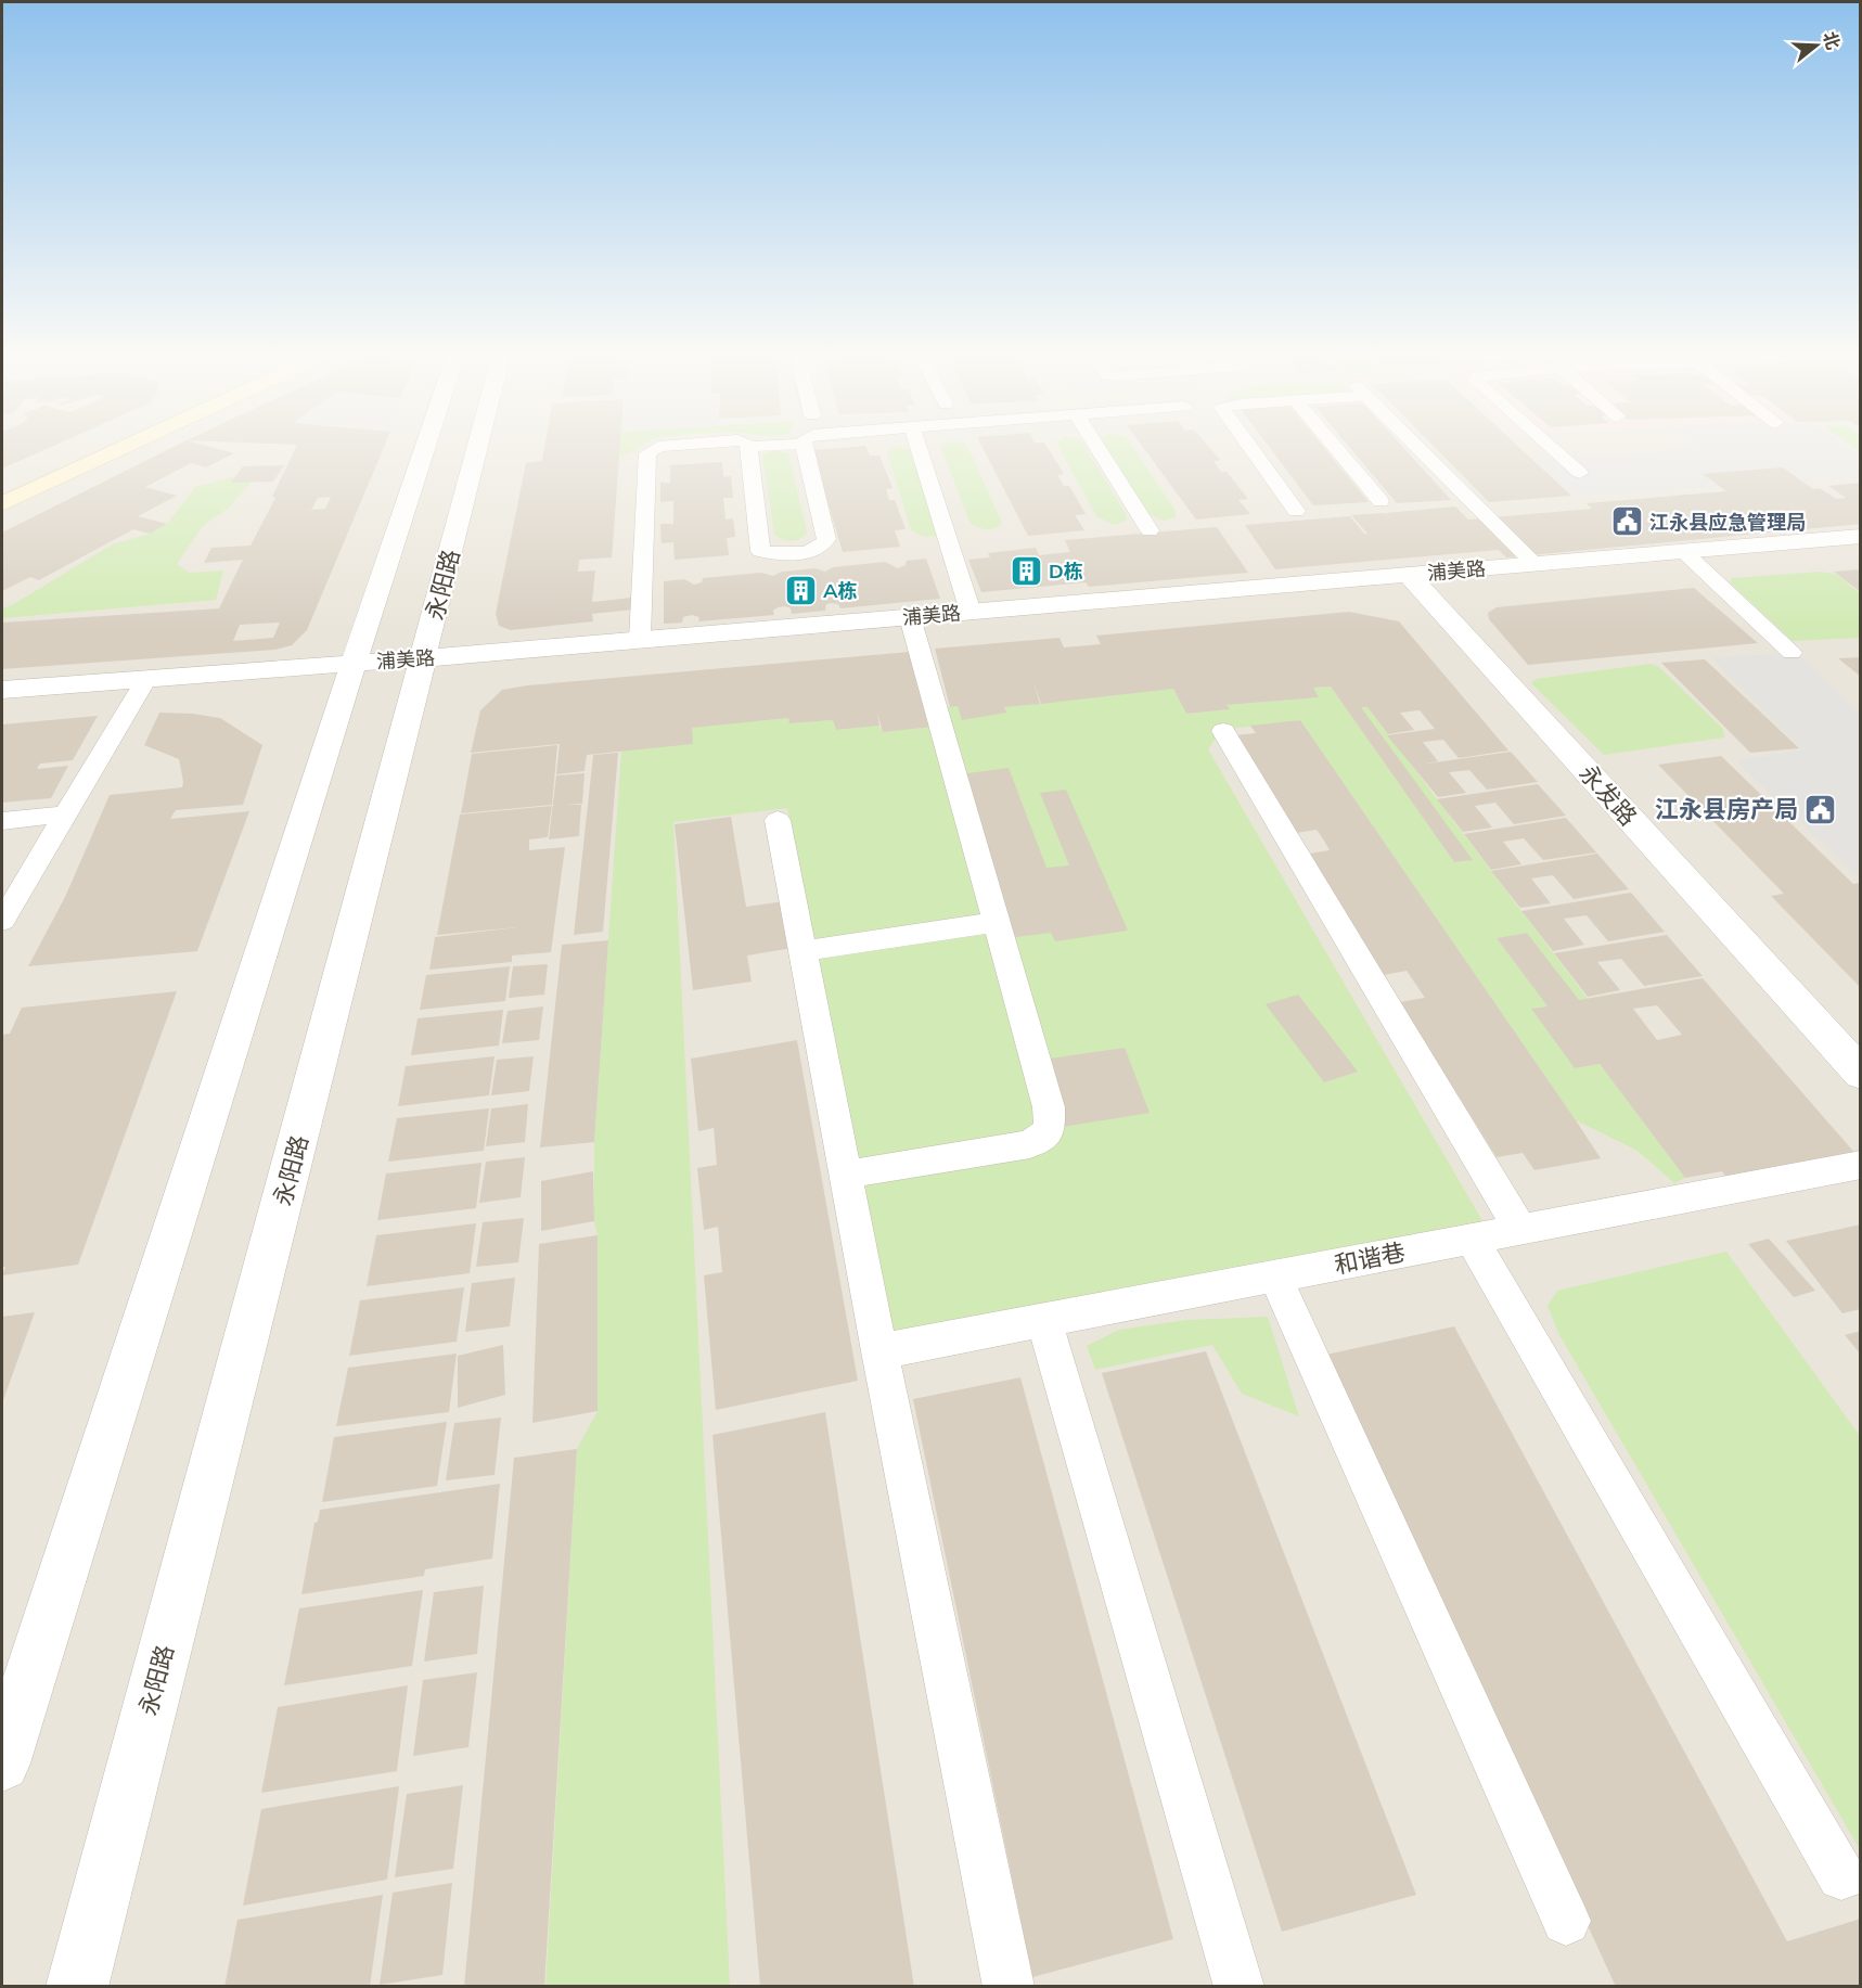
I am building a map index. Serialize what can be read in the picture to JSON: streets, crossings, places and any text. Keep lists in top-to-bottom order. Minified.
{"streets":{"street":["浦美路","永阳路","永发路"],"lane":["和谐巷"]},"crossings":[["浦美路","永阳路"],["浦美路","永发路"]],"places":{"public building":["江永县应急管理局","江永县房产局"],"building":["D栋","A栋"]},"north":"right"}
